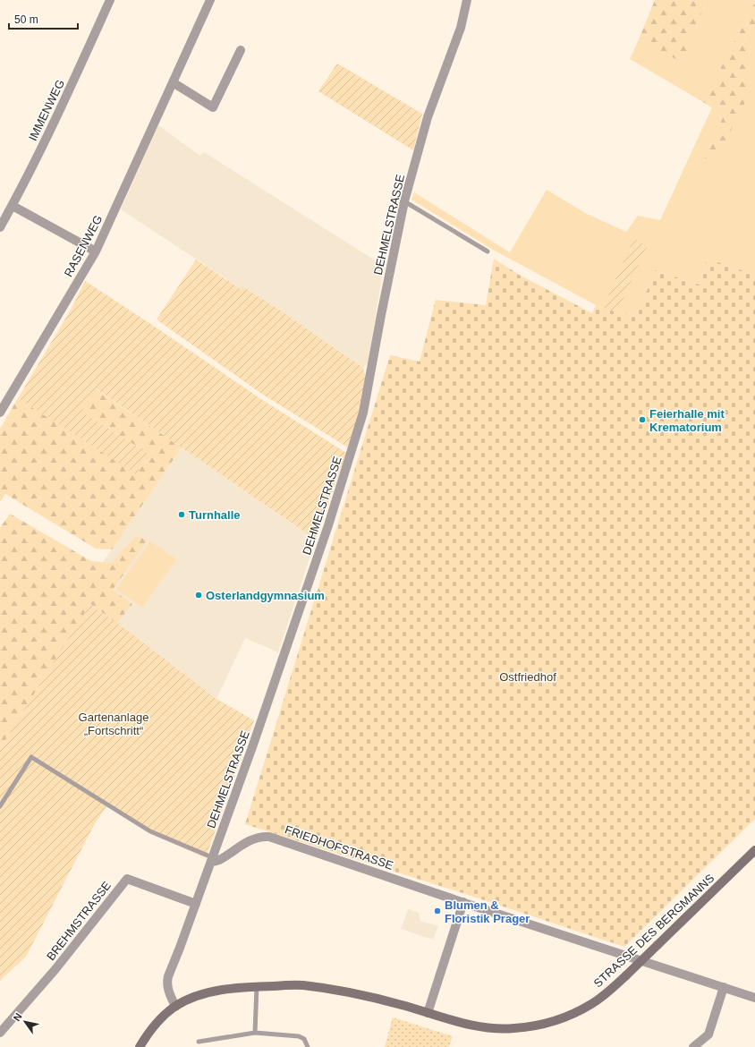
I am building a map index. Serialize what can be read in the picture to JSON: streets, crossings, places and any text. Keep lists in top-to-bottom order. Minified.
{"streets":{"main road":["STRASSE DES BERGMANNS"],"street":["IMMENWEG","DEHMELSTRASSE","RASENWEG","FRIEDHOFSTRASSE","BREHMSTRASSE"]},"crossings":[["DEHMELSTRASSE","FRIEDHOFSTRASSE"],["DEHMELSTRASSE","BREHMSTRASSE"],["DEHMELSTRASSE","STRASSE DES BERGMANNS"]],"parks":["Ostfriedhof","Gartenanlage „Fortschritt“"],"places":["Feierhalle mit Krematorium","Turnhalle","Osterlandgymnasium","Blumen & Floristik Prager"],"scale_bar":"50 m","north":"top left"}
